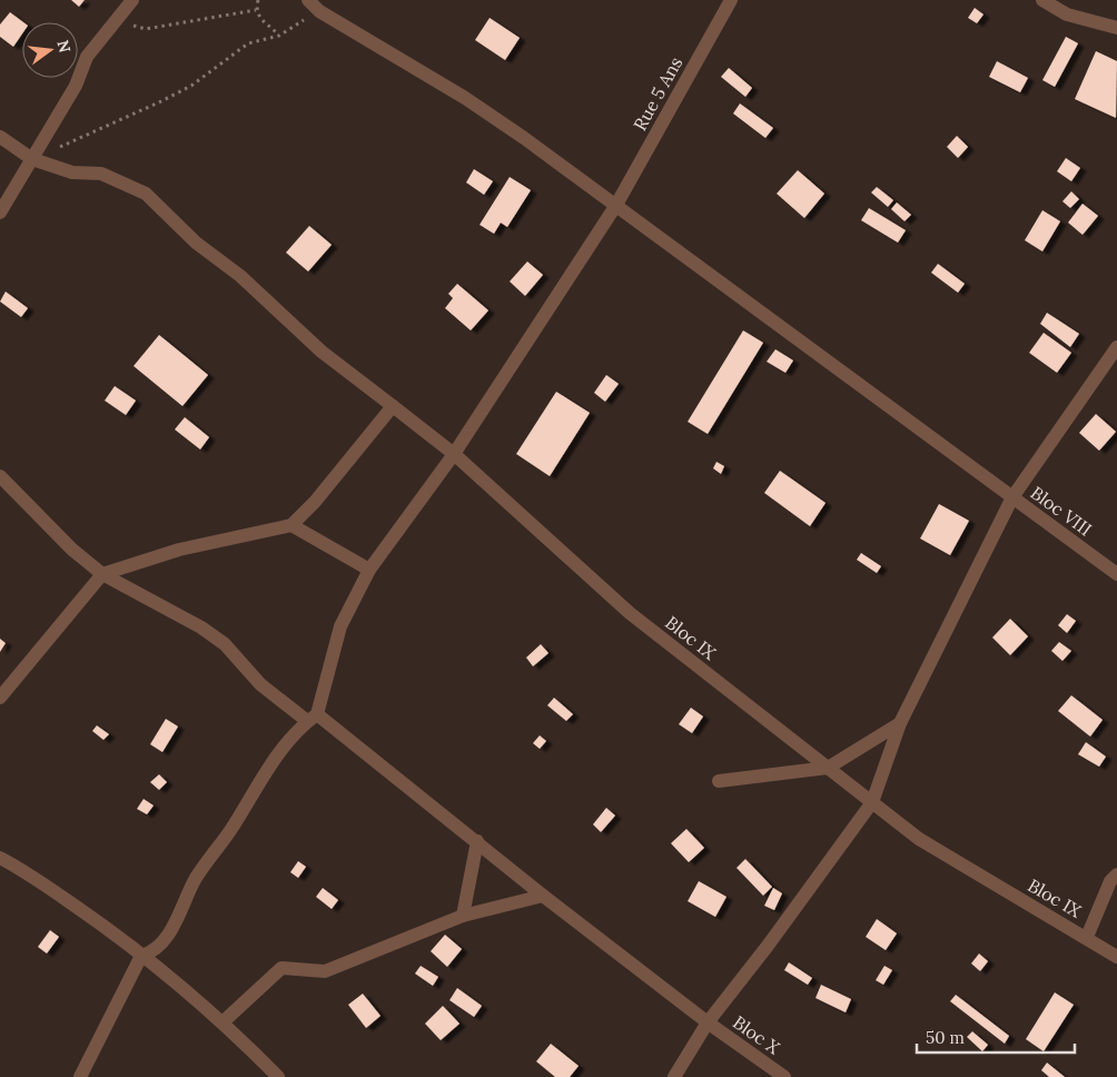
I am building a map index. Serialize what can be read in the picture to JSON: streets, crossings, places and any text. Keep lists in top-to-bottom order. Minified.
{"streets":{"street":["Rue 5 Ans","Bloc VIII","Bloc IX","Bloc X"]},"crossings":[["Rue 5 Ans","Bloc VIII"],["Rue 5 Ans","Bloc IX"],["Rue 5 Ans","Bloc X"]],"scale_bar":"50 m","north":"right"}
